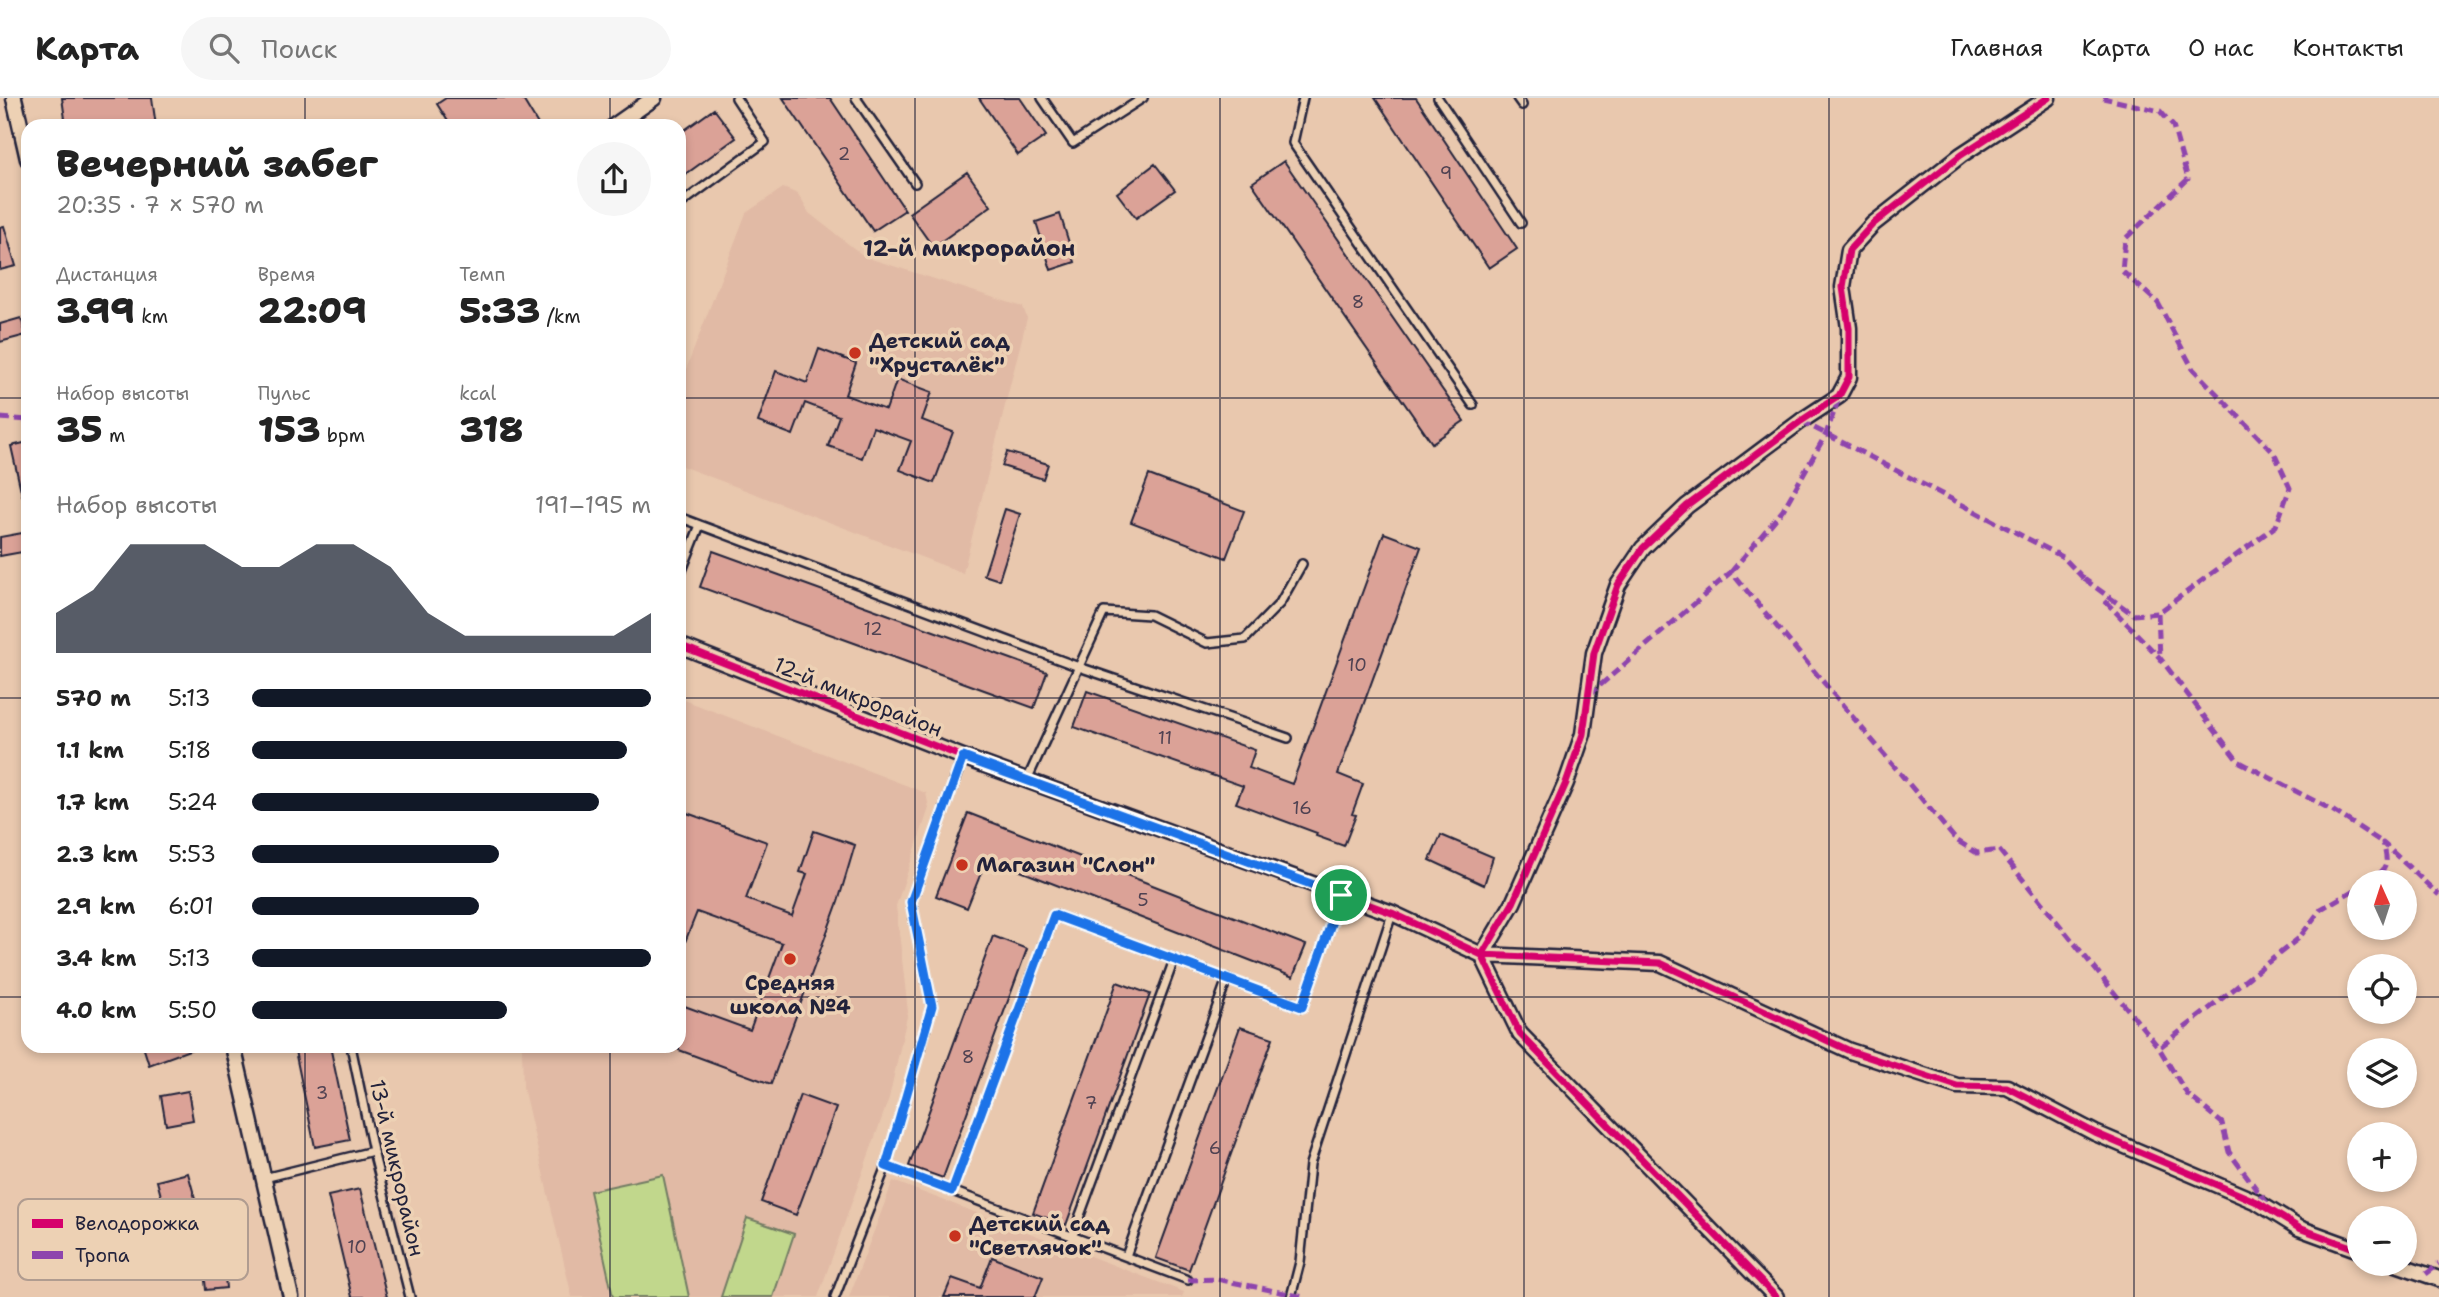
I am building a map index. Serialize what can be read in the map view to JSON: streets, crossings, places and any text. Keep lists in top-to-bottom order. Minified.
{"streets":{"street":["12-й микрорайон"],"lane":["13-й микрорайон"]},"districts":["12-й микрорайон"],"places":["Детский сад \"Хрусталёк\"","Магазин \"Слон\"","Средняя школа №4","Детский сад \"Светлячок\""],"house_numbers":["2","9","8","12","10","11","16","5","8","3","7","6","10"],"legend":["Велодорожка","Тропа"],"north":"top","page":{"header":"Карта","search":"Поиск","nav":["Главная","Карта","О нас","Контакты"],"heading":["Вечерний забег","20:35 · 7 × 570 m"],"stats":[["Дистанция","3.99 km"],["Время","22:09"],["Темп","5:33 /km"],["Набор высоты","35 m"],["Пульс","153 bpm"],["kcal","318"]],"chart":["Набор высоты","191–195 m"],"list":[{"name":"570 m","note":"5:13"},{"name":"1.1 km","note":"5:18"},{"name":"1.7 km","note":"5:24"},{"name":"2.3 km","note":"5:53"},{"name":"2.9 km","note":"6:01"},{"name":"3.4 km","note":"5:13"},{"name":"4.0 km","note":"5:50"}],"map_buttons":["+","−"]}}
